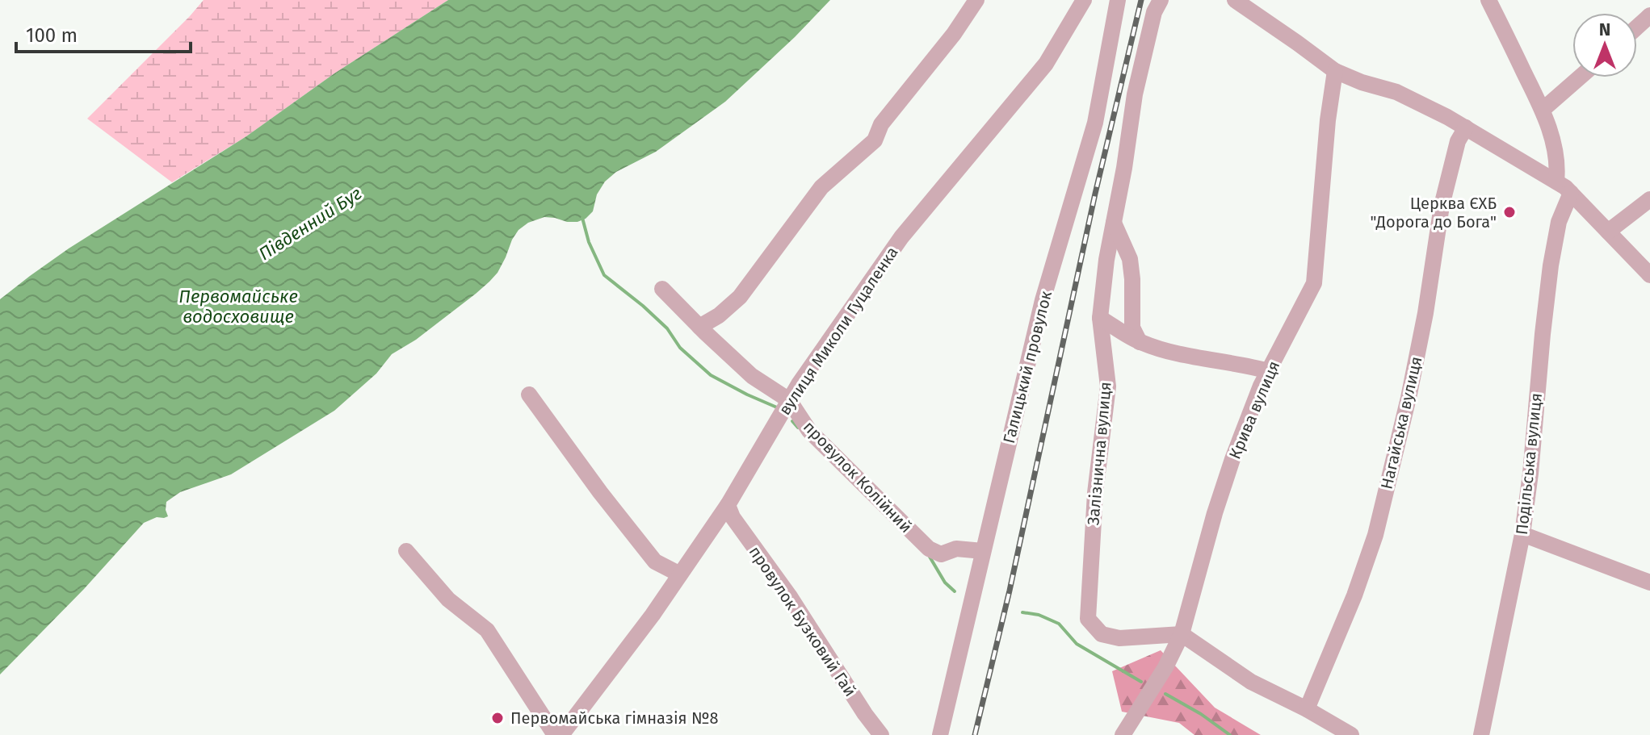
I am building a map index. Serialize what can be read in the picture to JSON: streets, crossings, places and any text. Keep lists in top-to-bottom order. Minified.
{"streets":{"street":["вулиця Миколи Гуцаленка","Галицький провулок","Крива вулиця","Нагайська вулиця","Залізнична вулиця","Подільська вулиця","провулок Колійний","провулок Бузковий Гай"]},"crossings":[["вулиця Миколи Гуцаленка","провулок Колійний"],["вулиця Миколи Гуцаленка","провулок Бузковий Гай"],["Галицький провулок","провулок Колійний"],["Крива вулиця","Залізнична вулиця"]],"water":["Південний Буг","Первомайське водосховище"],"places":["Церква ЄХБ \"Дорога до Бога\"","Первомайська гімназія №8"],"scale_bar":"100 m","north":"top"}
